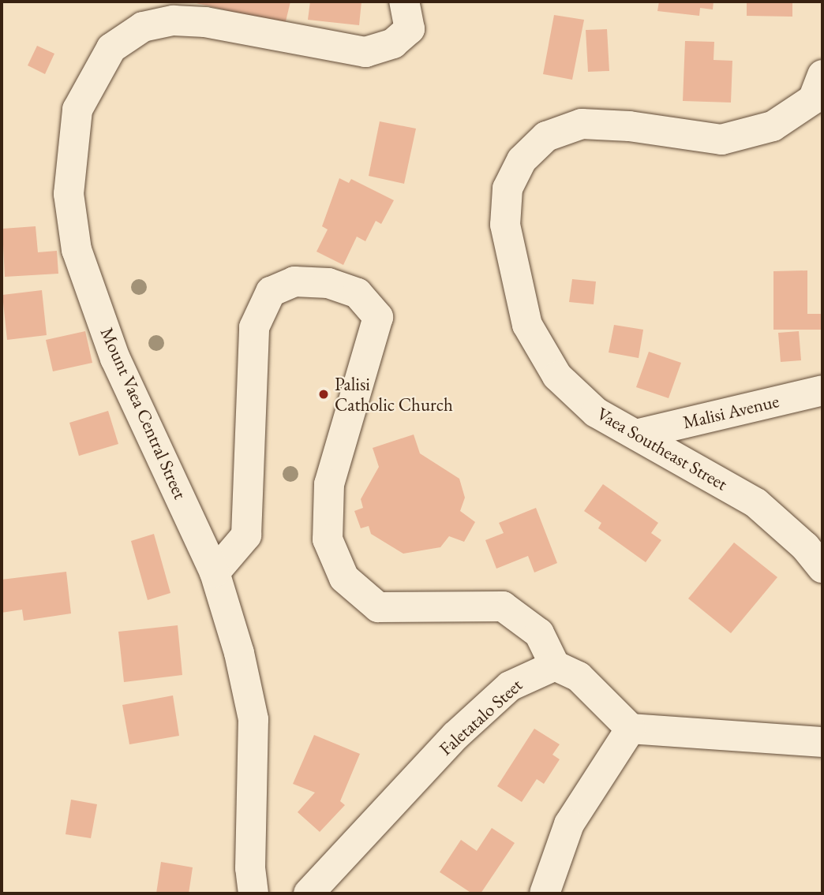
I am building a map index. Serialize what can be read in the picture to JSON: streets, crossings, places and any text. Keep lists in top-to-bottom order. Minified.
{"streets":{"street":["Malisi Avenue","Mount Vaea Central Street","Vaea Southeast Street","Faletatalo Steet"]},"crossings":[["Malisi Avenue","Vaea Southeast Street"]],"places":["Palisi Catholic Church"]}
